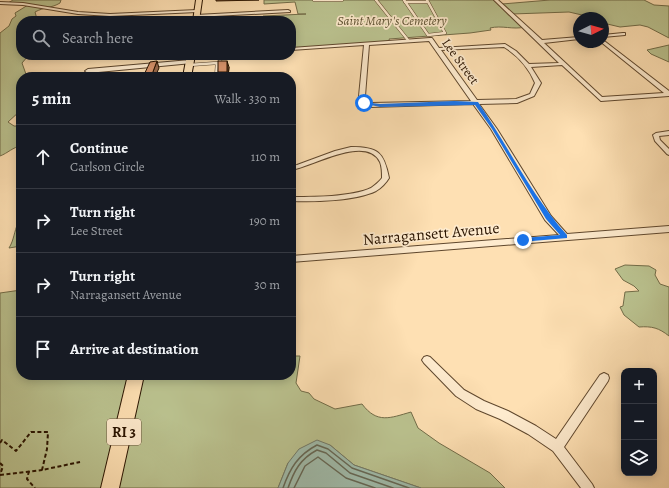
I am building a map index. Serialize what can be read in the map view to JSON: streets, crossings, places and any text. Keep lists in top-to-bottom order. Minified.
{"streets":{"main road":["RI 3"],"street":["Lee Street","Narragansett Avenue"]},"crossings":[["Lee Street","Narragansett Avenue"]],"parks":["Saint Mary's Cemetery"],"north":"right","page":{"search":"Search here","heading":["5 min","Walk · 330 m"],"list":[["Continue","Carlson Circle","110 m"],["Turn right","Lee Street","190 m"],["Turn right","Narragansett Avenue","30 m"],"Arrive at destination"],"map_buttons":["+","−"]}}
